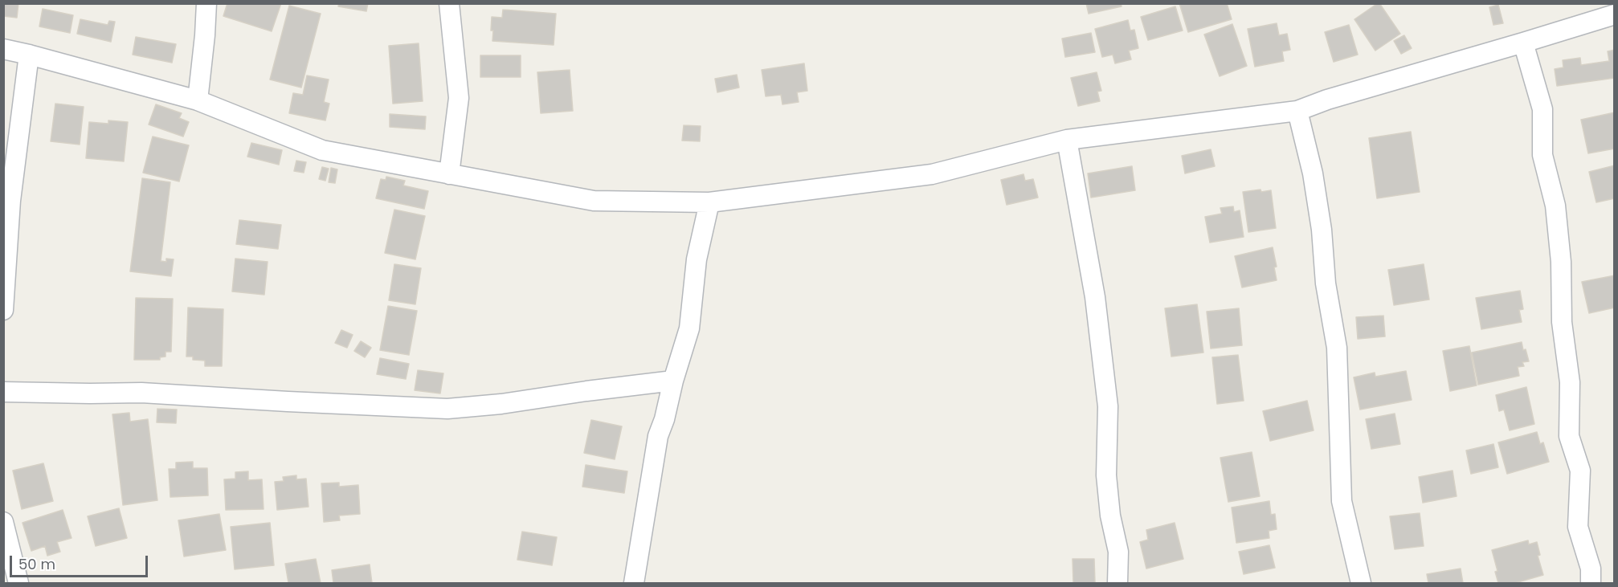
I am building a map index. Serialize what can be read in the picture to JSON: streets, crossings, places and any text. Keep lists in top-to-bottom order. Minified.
{"scale_bar":"50 m"}
